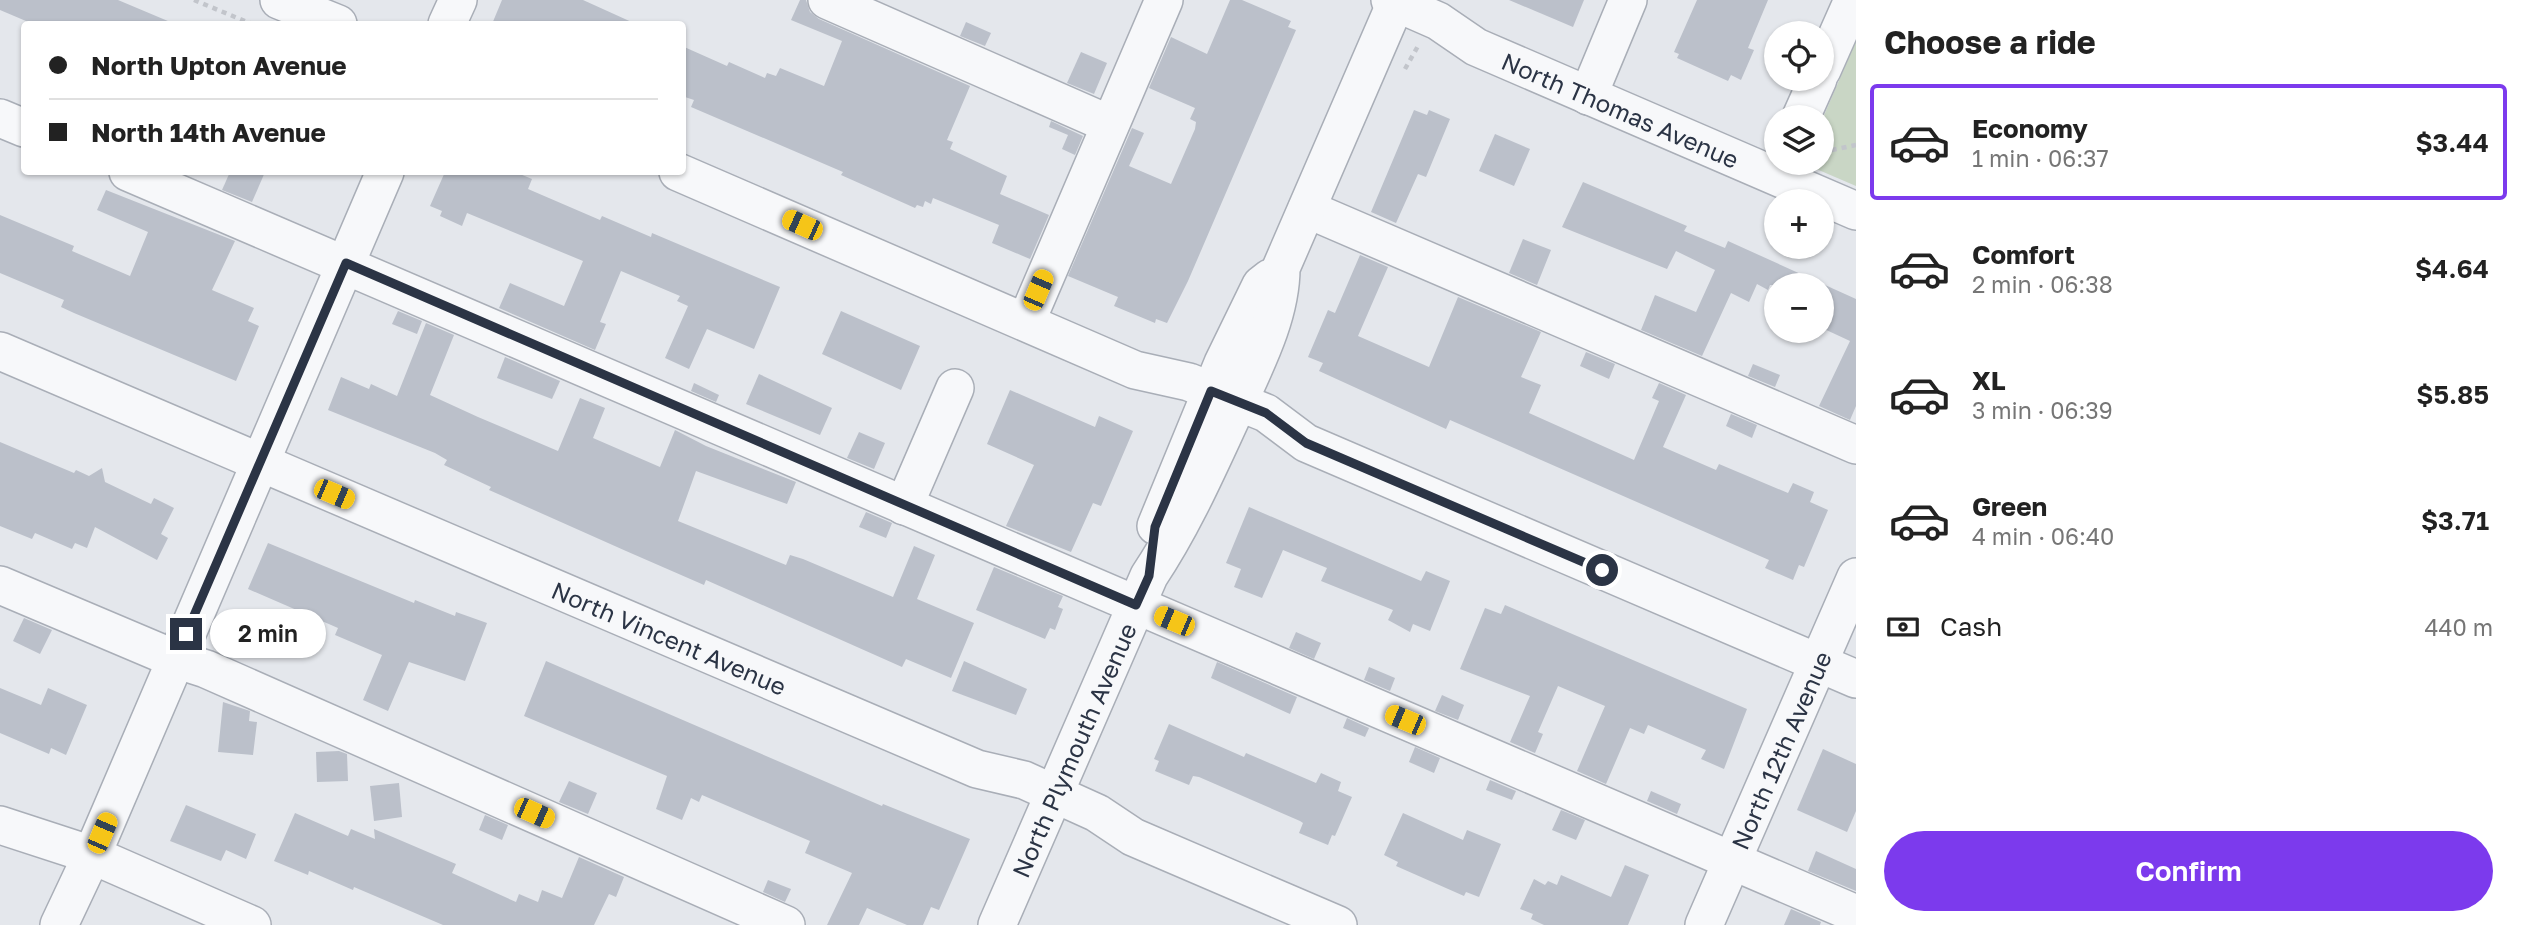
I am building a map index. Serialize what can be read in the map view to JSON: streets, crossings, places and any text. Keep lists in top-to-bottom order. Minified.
{"streets":{"street":["North Thomas Avenue","North Vincent Avenue","North Plymouth Avenue","North 12th Avenue"]},"crossings":[["North Thomas Avenue","North Plymouth Avenue"],["North Vincent Avenue","North Plymouth Avenue"]],"page":{"heading":"Choose a ride","map_buttons":["+","−"],"banner":["North Upton Avenue","North 14th Avenue"],"list":[{"name":"Economy","note":"1 min · 06:37","value":"$3.44"},{"name":"Comfort","note":"2 min · 06:38","value":"$4.64"},{"name":"XL","note":"3 min · 06:39","value":"$5.85"},{"name":"Green","note":"4 min · 06:40","value":"$3.71"}],"pay":["Cash","440 m"],"bubble":"2 min","buttons":"Confirm"}}
